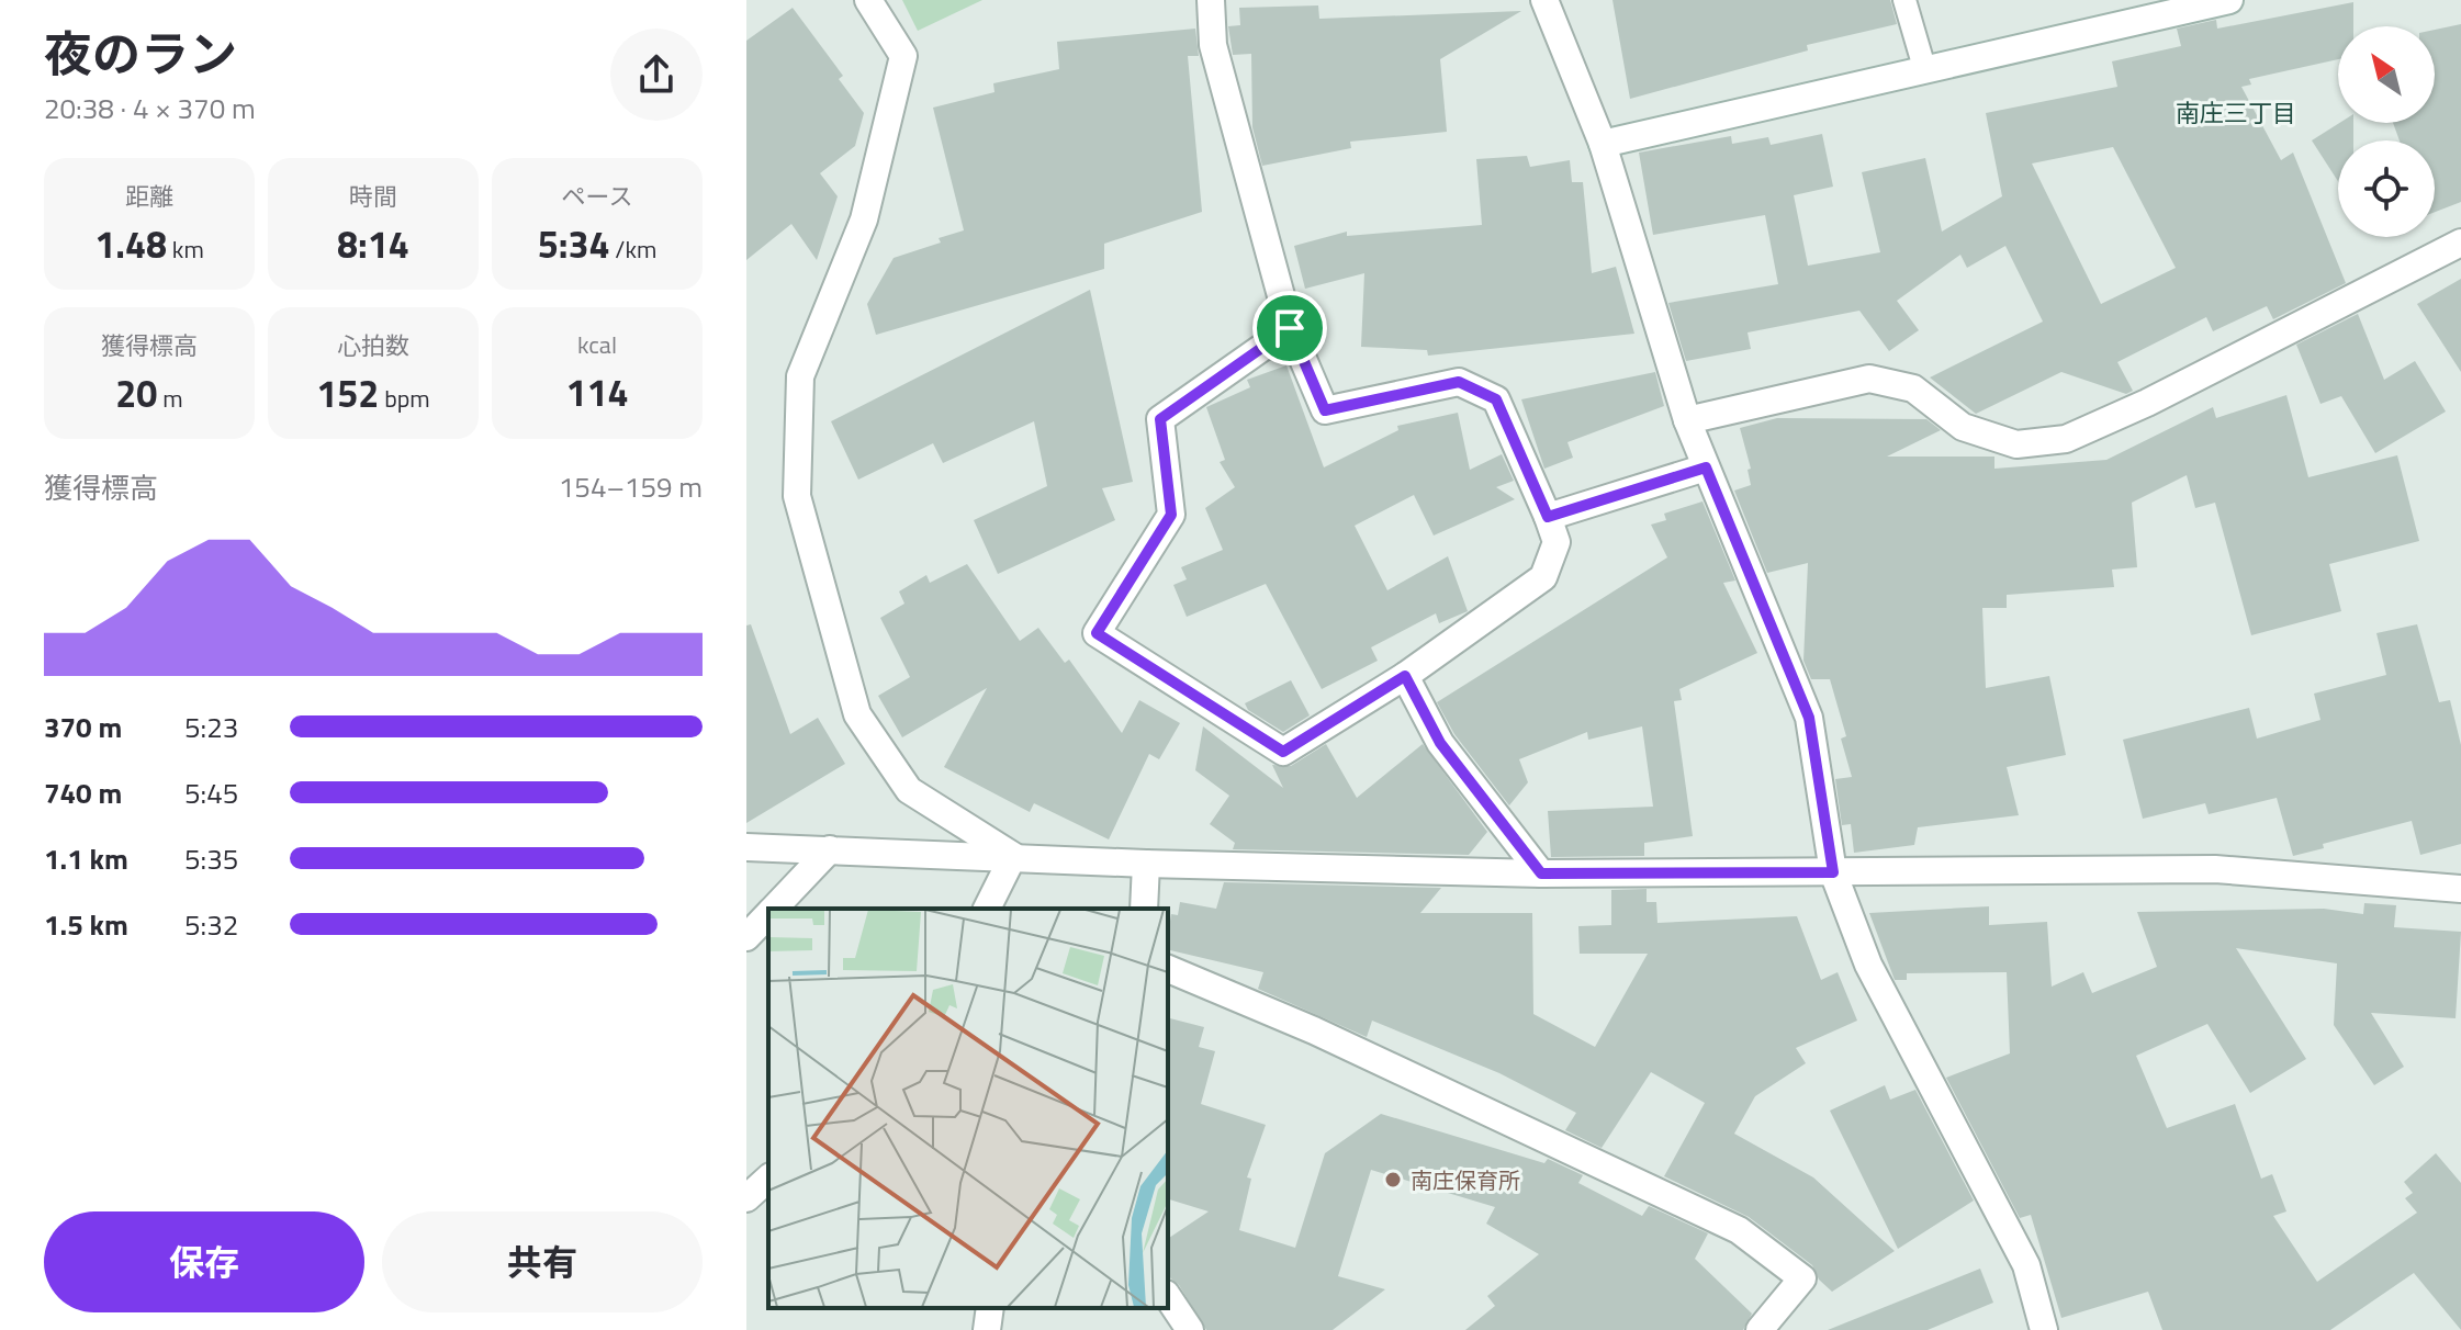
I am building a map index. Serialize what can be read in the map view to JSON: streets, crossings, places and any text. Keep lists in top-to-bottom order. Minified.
{"districts":["南庄三丁目"],"places":["南庄保育所"],"north":"top left","page":{"heading":["夜のラン","20:38 · 4 × 370 m"],"stats":[["距離","1.48 km"],["時間","8:14"],["ペース","5:34 /km"],["獲得標高","20 m"],["心拍数","152 bpm"],["kcal","114"]],"chart":["獲得標高","154–159 m"],"list":[{"name":"370 m","note":"5:23"},{"name":"740 m","note":"5:45"},{"name":"1.1 km","note":"5:35"},{"name":"1.5 km","note":"5:32"}],"buttons":["保存","共有"]}}
